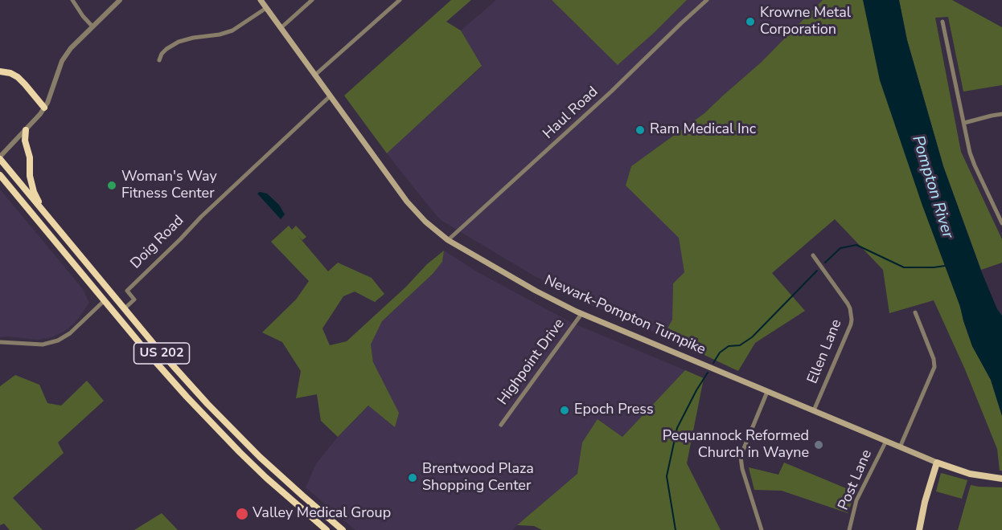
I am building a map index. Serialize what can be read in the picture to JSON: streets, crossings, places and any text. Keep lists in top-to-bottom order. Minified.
{"streets":{"highway":["US 202"],"main road":["Newark-Pompton Turnpike"],"street":["Haul Road","Doig Road","Ellen Lane","Highpoint Drive","Post Lane"]},"crossings":[["Haul Road","Newark-Pompton Turnpike"],["Doig Road","Newark-Pompton Turnpike"],["Doig Road","US 202"],["Newark-Pompton Turnpike","Ellen Lane"],["Newark-Pompton Turnpike","Highpoint Drive"],["Newark-Pompton Turnpike","Post Lane"]],"water":["Pompton River"],"places":["Krowne Metal Corporation","Ram Medical Inc","Woman's Way Fitness Center","Epoch Press","Pequannock Reformed Church in Wayne","Brentwood Plaza Shopping Center","Valley Medical Group"]}
